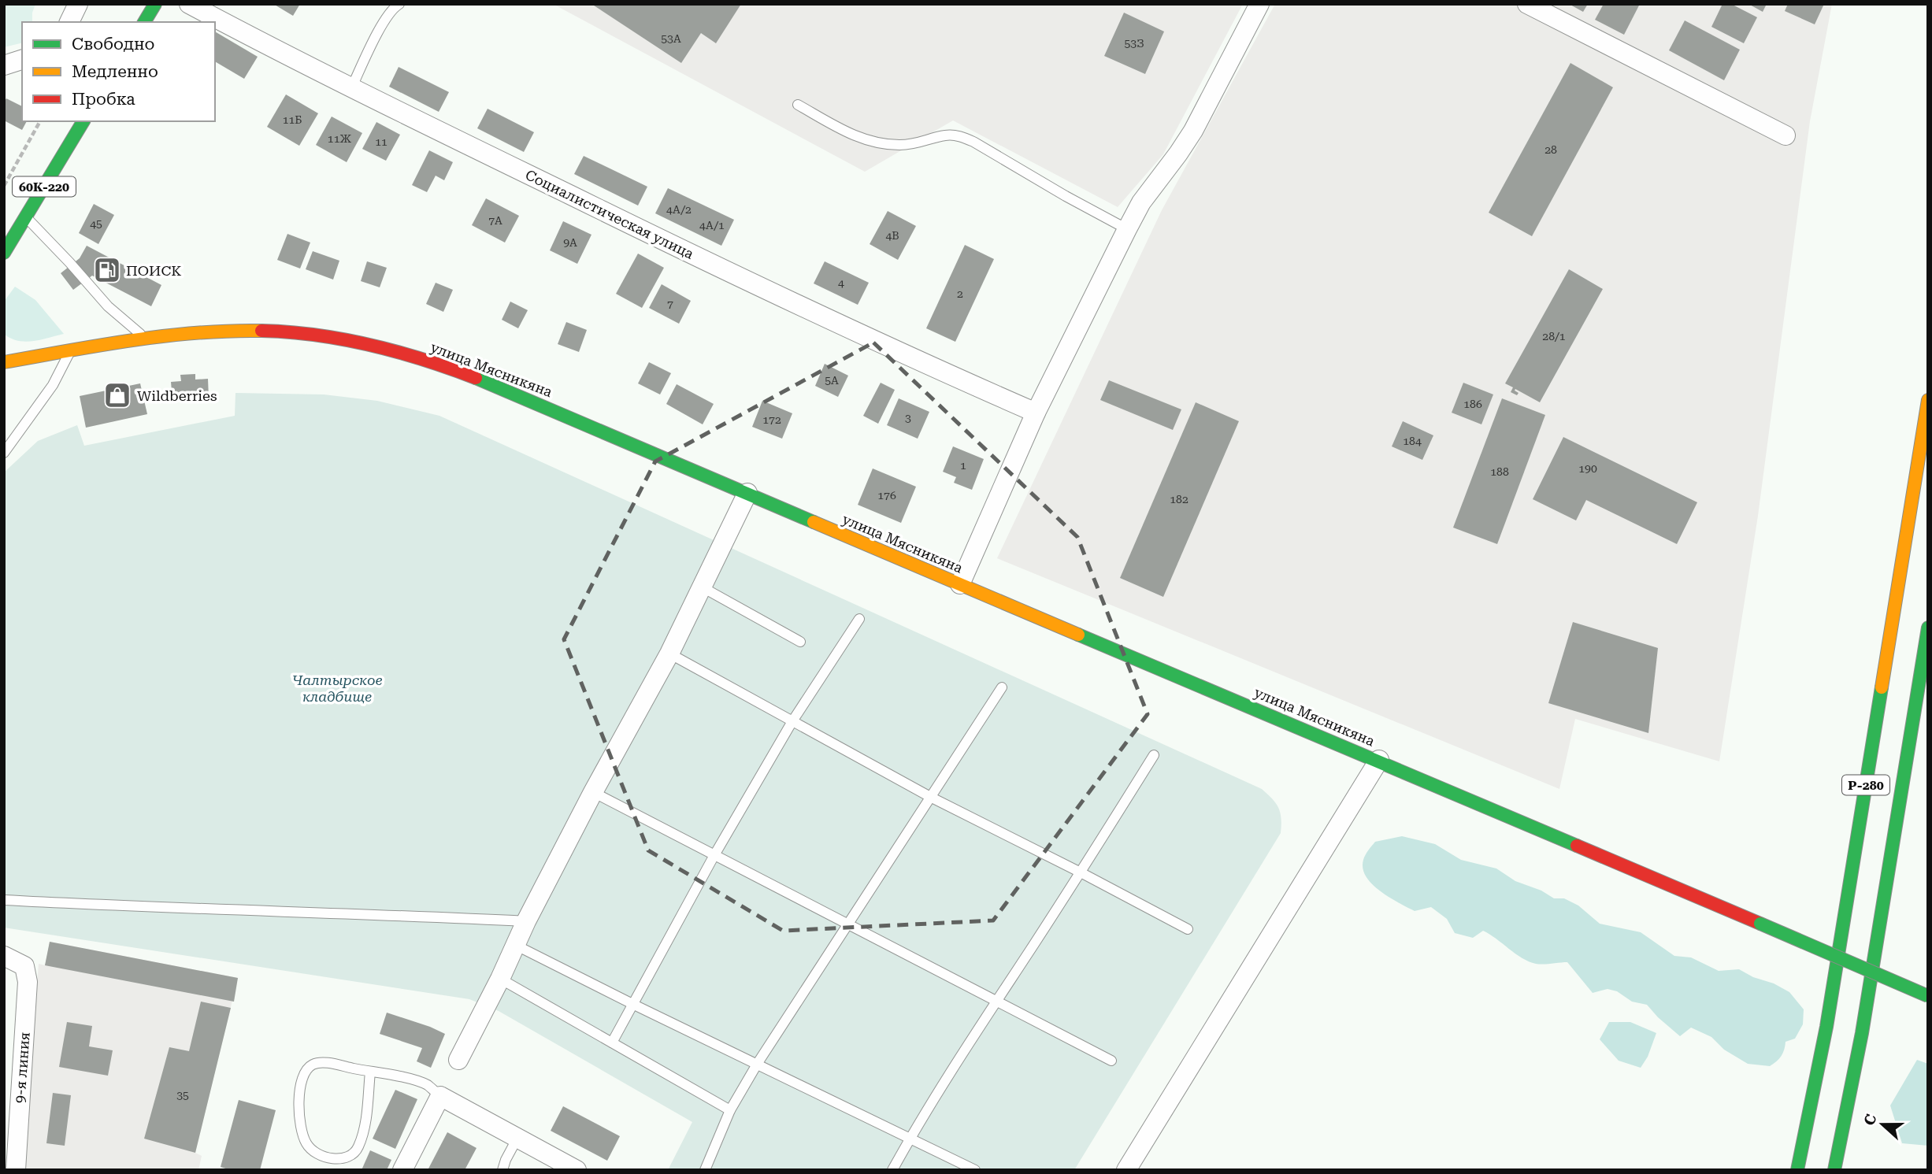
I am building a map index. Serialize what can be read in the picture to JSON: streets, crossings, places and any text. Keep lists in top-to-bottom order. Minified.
{"streets":{"main road":["60К-220","улица Мясникяна","Р-280"],"street":["Социалистическая улица","9-я линия"]},"parks":["Чалтырское кладбище"],"places":{"fuel station":["ПОИСК"],"shop":["Wildberries"]},"house_numbers":["53А","53З","11Б","11Ж","11","28","4А/2","7А","45","4А/1","4В","9А","4","2","7","28/1","5А","186","3","172","184","1","190","188","176","182","35"],"legend":["Свободно","Медленно","Пробка"],"north":"left"}
